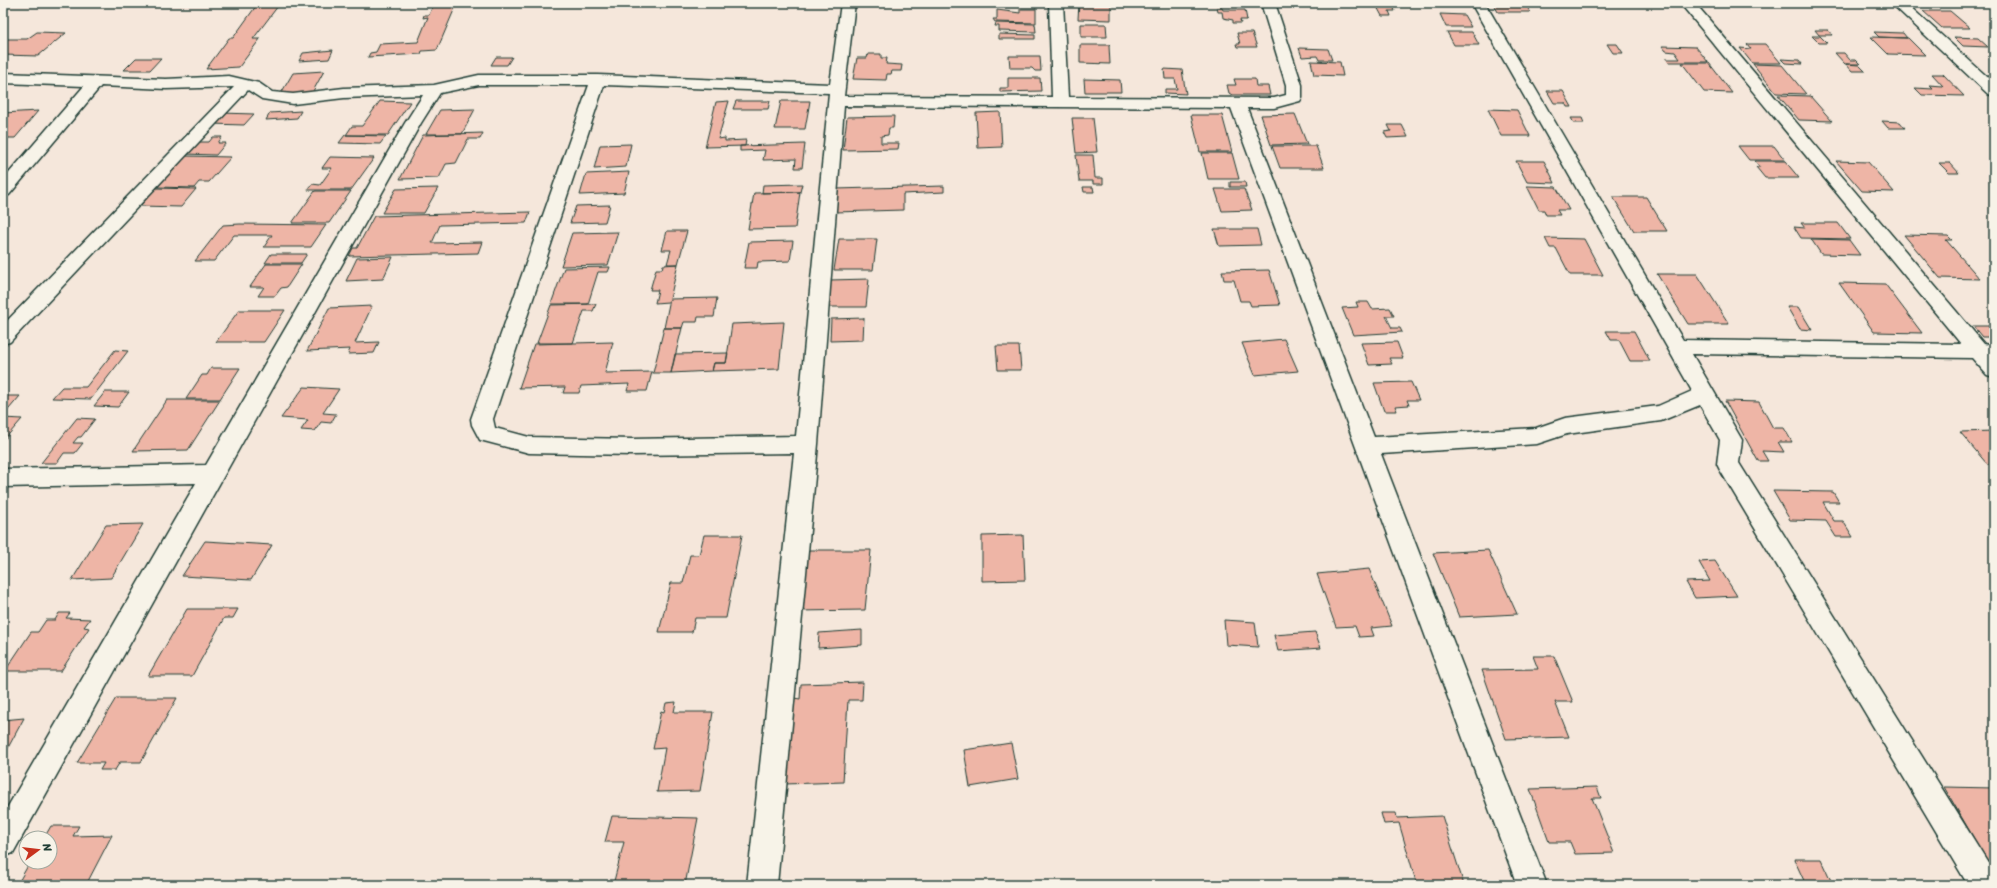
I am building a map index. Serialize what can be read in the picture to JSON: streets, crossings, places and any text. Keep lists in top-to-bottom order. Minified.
{"north":"right"}
